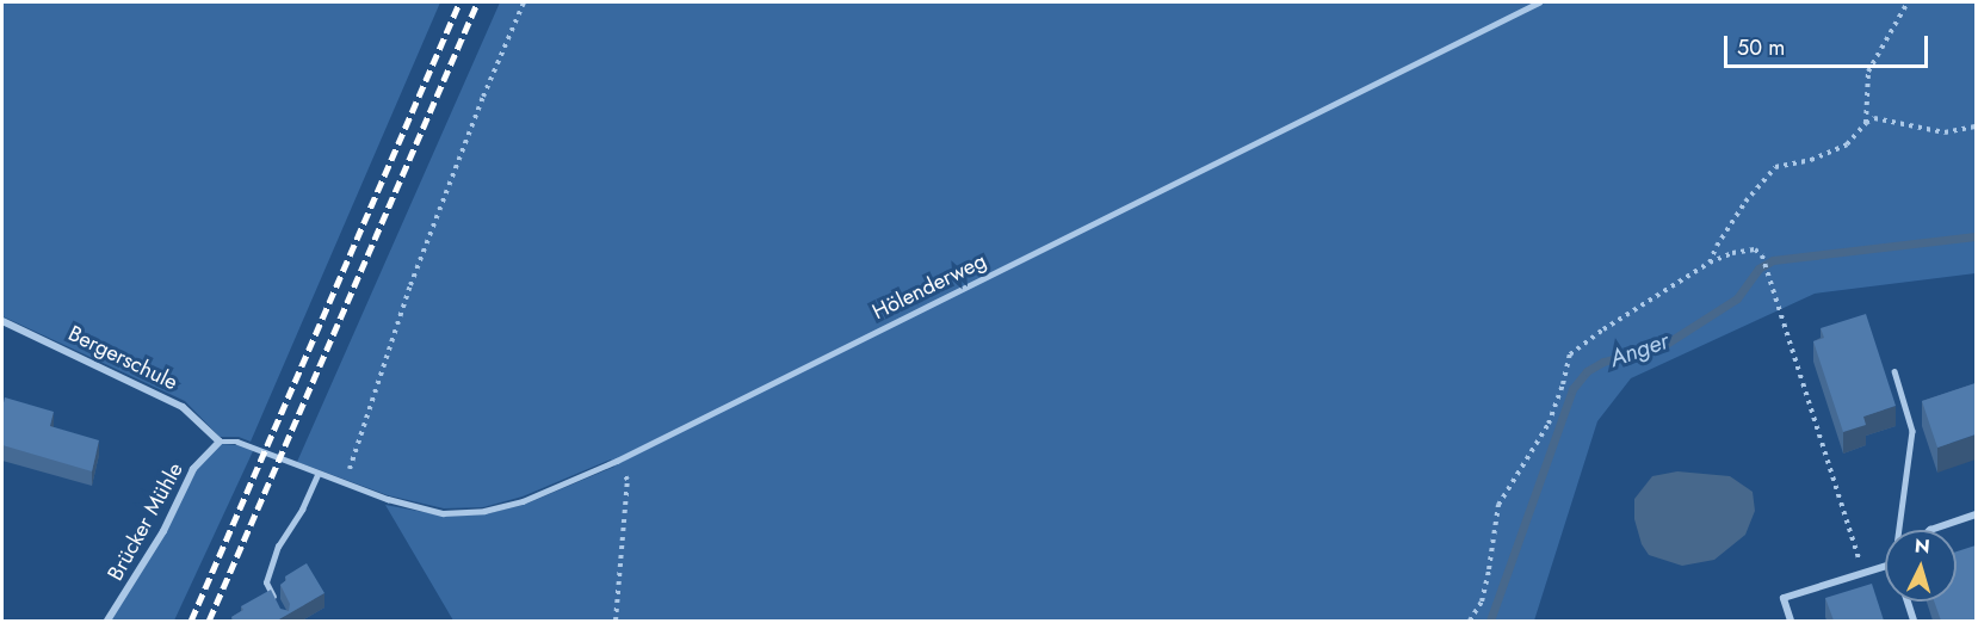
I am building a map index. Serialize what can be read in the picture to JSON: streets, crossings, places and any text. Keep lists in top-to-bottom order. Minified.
{"streets":{"street":["Bergerschule","Brücker Mühle"],"lane":["Hölenderweg"]},"crossings":[["Hölenderweg","Bergerschule"],["Hölenderweg","Brücker Mühle"],["Bergerschule","Brücker Mühle"]],"water":["Anger"],"scale_bar":"50 m","north":"top"}
